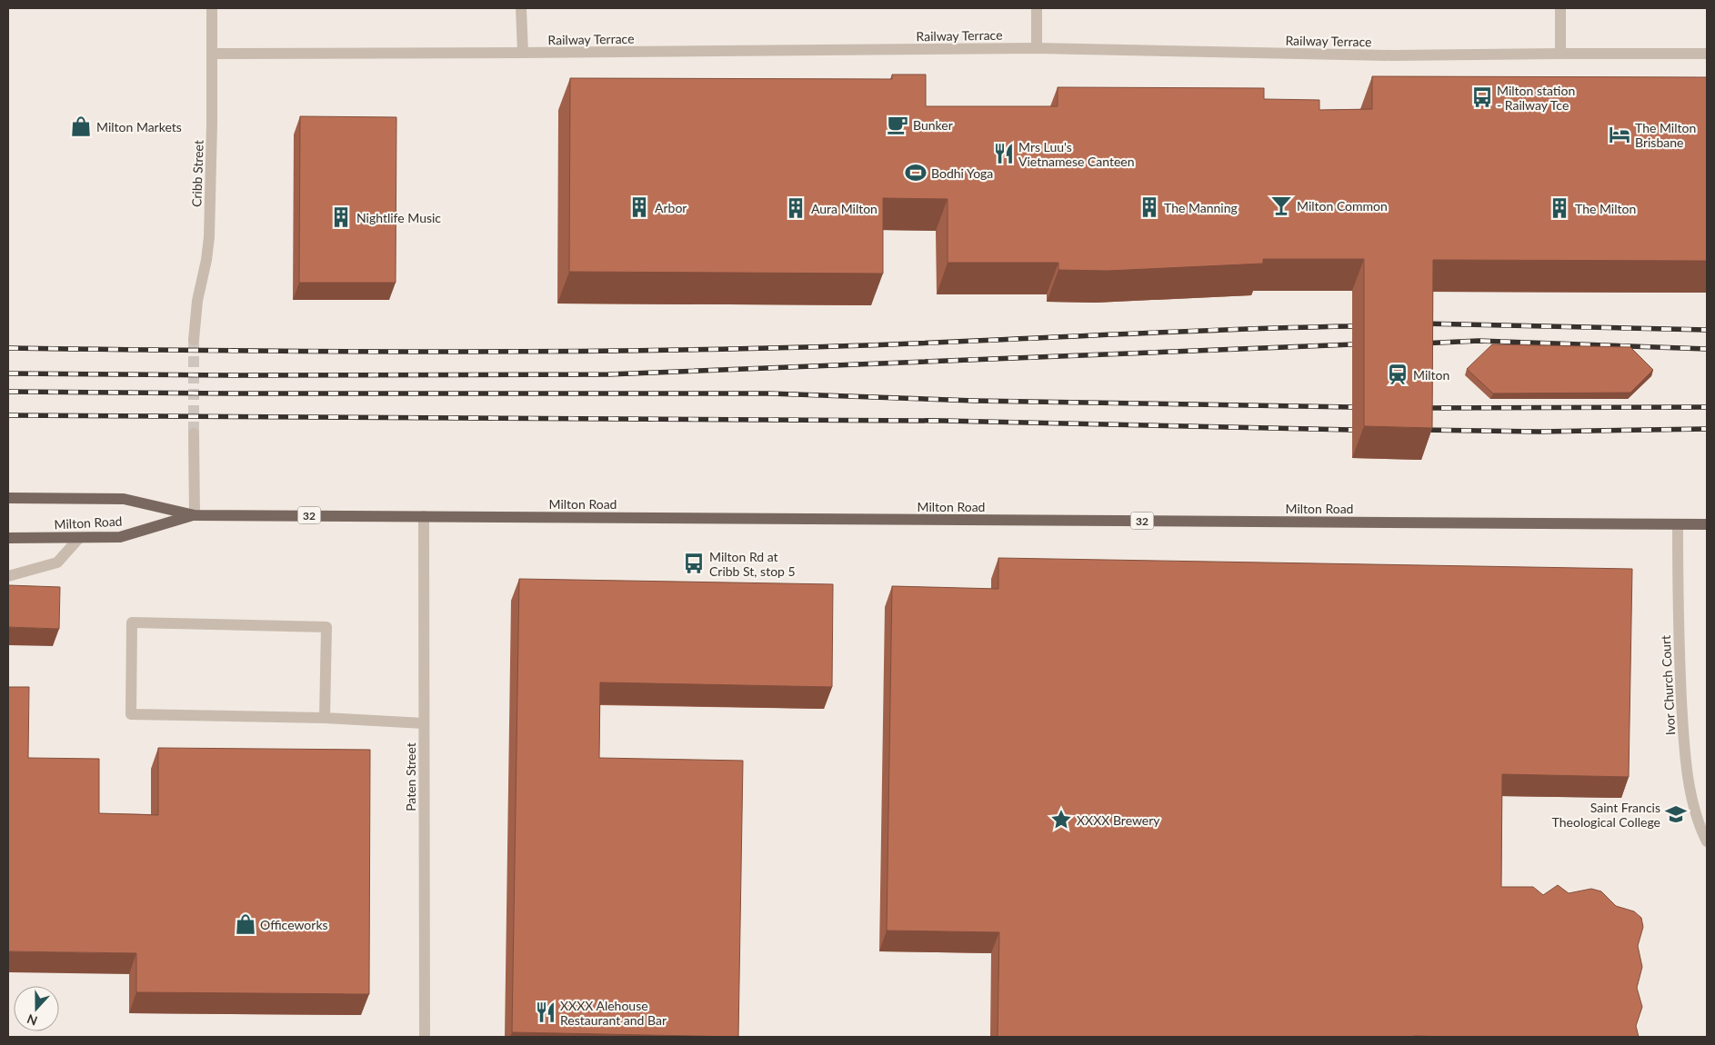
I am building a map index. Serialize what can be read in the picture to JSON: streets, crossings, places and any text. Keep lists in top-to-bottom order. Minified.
{"streets":{"main road":["Milton Road","32"],"street":["Railway Terrace","Cribb Street","Ivor Church Court","Paten Street"]},"crossings":[["Railway Terrace","Cribb Street"],["Milton Road","Ivor Church Court"],["Milton Road","Paten Street"]],"places":{"bus stop":["Milton station - Railway Tce","Milton Rd at Cribb St, stop 5"],"cafe":["Bunker"],"shop":["Milton Markets","Officeworks"],"hotel":["The Milton Brisbane"],"restaurant":["Mrs Luu's Vietnamese Canteen","XXXX Alehouse Restaurant and Bar"],"sports":["Bodhi Yoga"],"bar":["Milton Common"],"building":["Arbor","The Manning","Aura Milton","The Milton","Nightlife Music"],"station":["Milton"],"school or university":["Saint Francis Theological College"],"place":["XXXX Brewery"]},"north":"bottom"}
